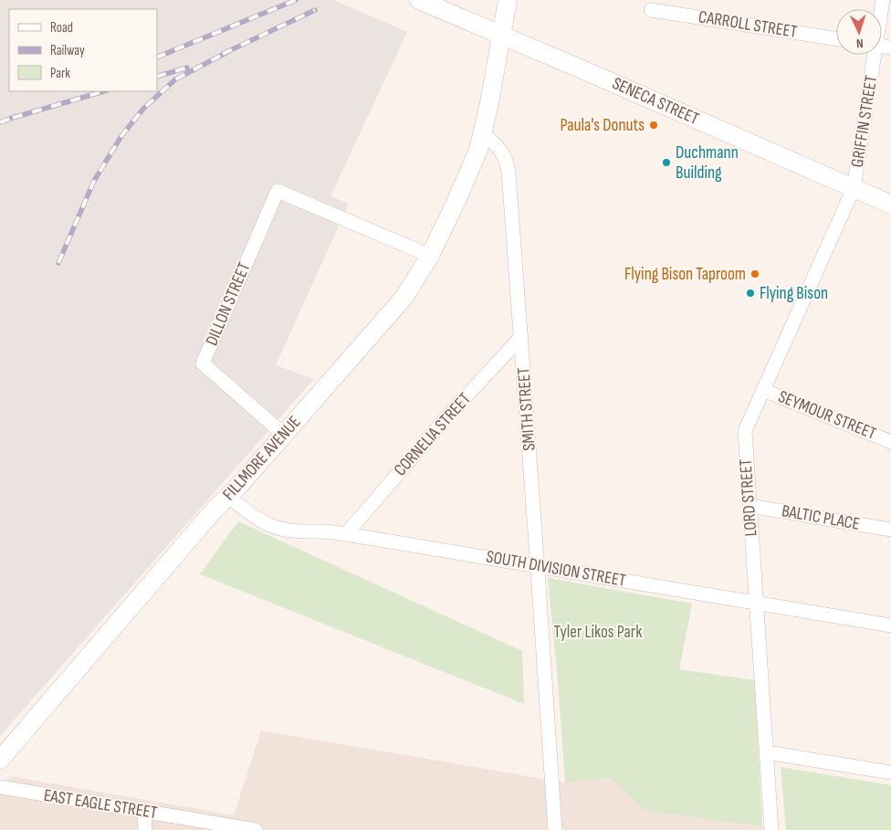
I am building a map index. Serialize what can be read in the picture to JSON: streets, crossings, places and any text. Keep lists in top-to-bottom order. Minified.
{"streets":{"street":["CARROLL STREET","SENECA STREET","GRIFFIN STREET","DILLON STREET","SMITH STREET","SEYMOUR STREET","CORNELIA STREET","FILLMORE AVENUE","LORD STREET","BALTIC PLACE","SOUTH DIVISION STREET","EAST EAGLE STREET"]},"crossings":[["SENECA STREET","GRIFFIN STREET"],["SENECA STREET","LORD STREET"],["GRIFFIN STREET","LORD STREET"],["DILLON STREET","FILLMORE AVENUE"],["SMITH STREET","CORNELIA STREET"],["SMITH STREET","FILLMORE AVENUE"],["SMITH STREET","SOUTH DIVISION STREET"],["SEYMOUR STREET","LORD STREET"],["CORNELIA STREET","SOUTH DIVISION STREET"],["FILLMORE AVENUE","SOUTH DIVISION STREET"],["LORD STREET","BALTIC PLACE"],["LORD STREET","SOUTH DIVISION STREET"]],"parks":["Tyler Likos Park"],"places":["Paula's Donuts","Duchmann Building","Flying Bison Taproom","Flying Bison"],"legend":["Road","Railway","Park"],"north":"bottom"}
